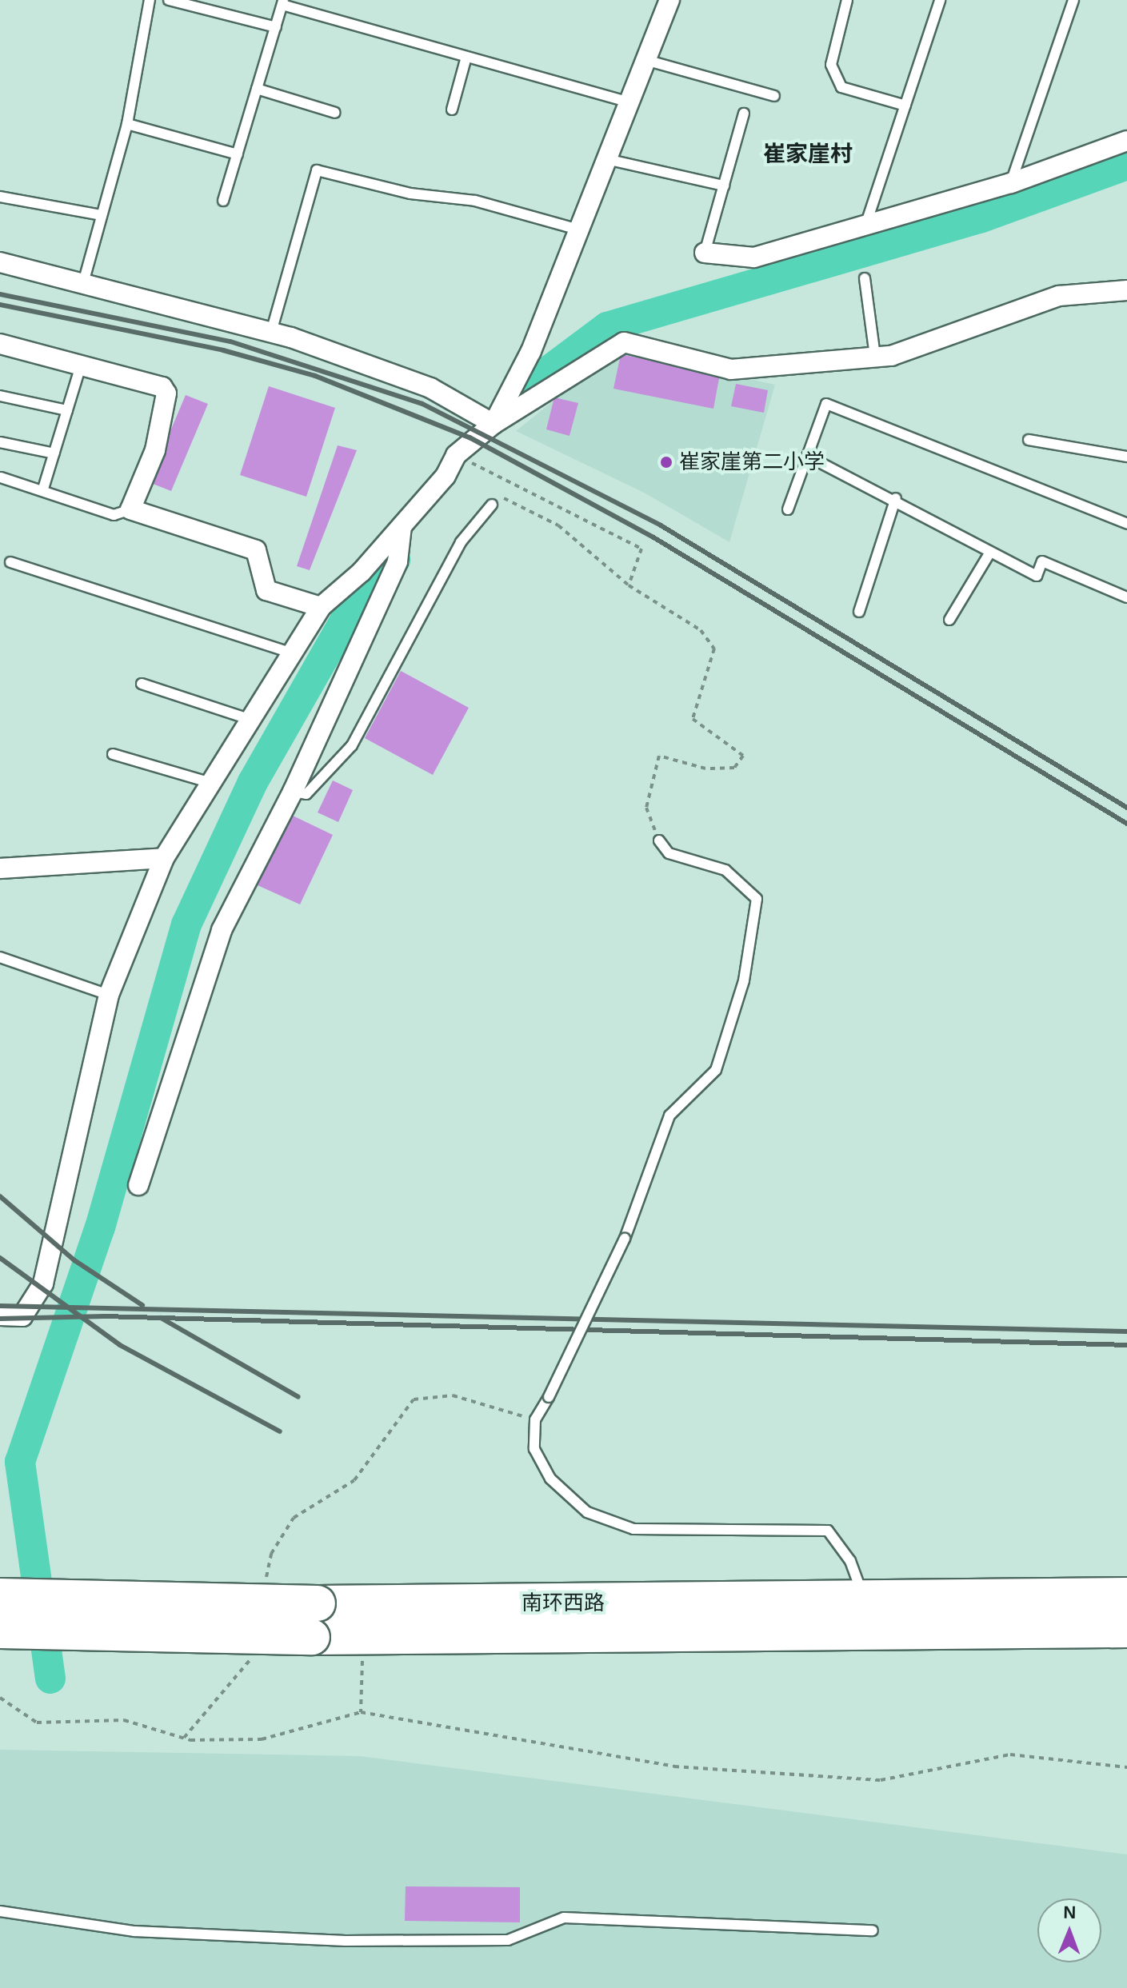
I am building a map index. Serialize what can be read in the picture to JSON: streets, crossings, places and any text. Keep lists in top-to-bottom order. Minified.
{"streets":{"highway":["南环西路"]},"districts":["崔家崖村"],"places":["崔家崖第二小学"],"north":"top"}
